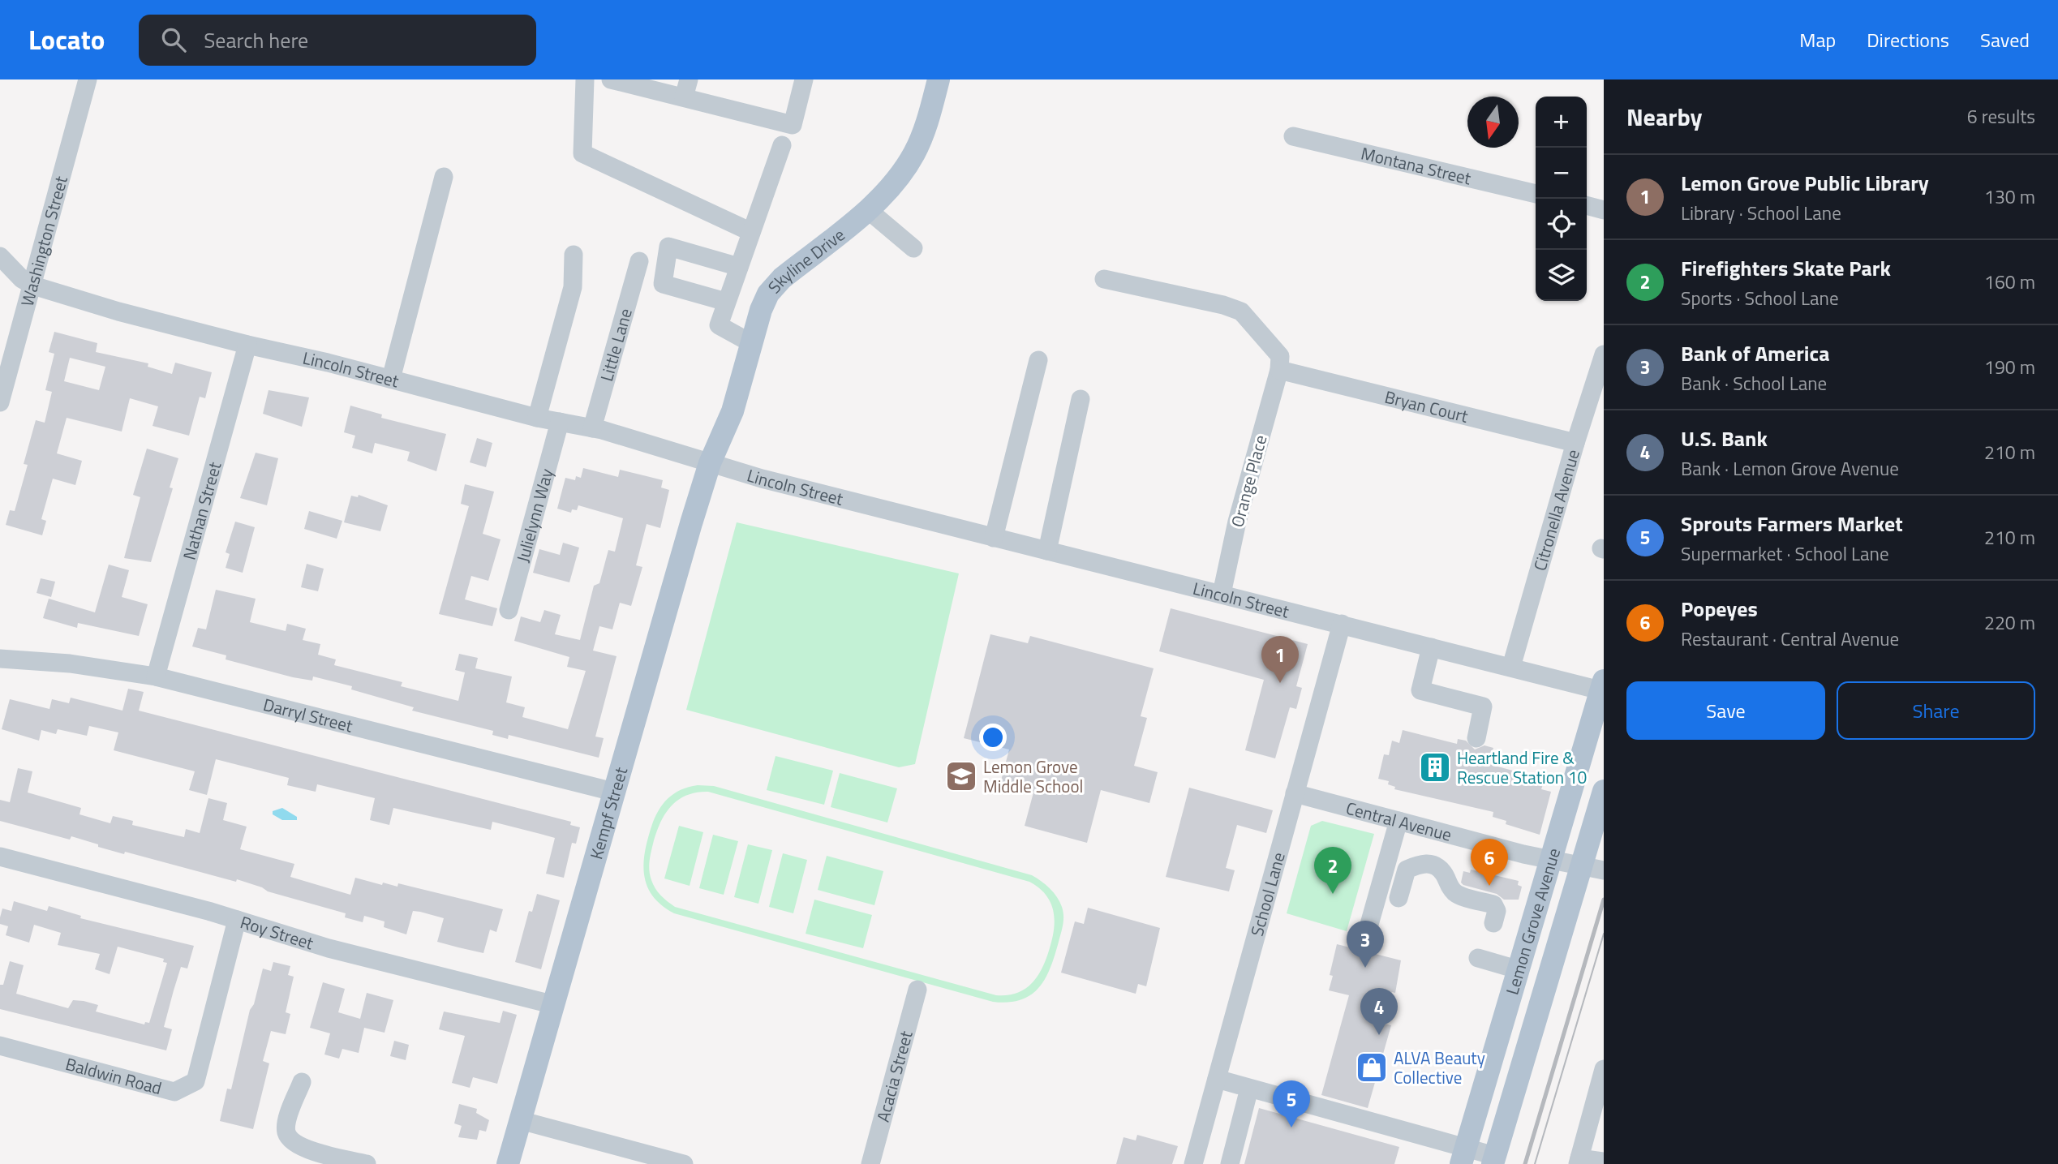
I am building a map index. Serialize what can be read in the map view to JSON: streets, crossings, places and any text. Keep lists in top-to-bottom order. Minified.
{"streets":{"main road":["Skyline Drive","Kempf Street","Lemon Grove Avenue"],"street":["Montana Street","Washington Street","Little Lane","Lincoln Street","Bryan Court","Orange Place","Nathan Street","Citronella Avenue","Julielynn Way","Darryl Street","Central Avenue","School Lane","Roy Street","Baldwin Road","Acacia Street"]},"crossings":[["Washington Street","Lincoln Street"],["Skyline Drive","Lincoln Street"],["Skyline Drive","Kempf Street"],["Little Lane","Lincoln Street"],["Lincoln Street","Orange Place"],["Lincoln Street","Nathan Street"],["Lincoln Street","Citronella Avenue"],["Lincoln Street","Julielynn Way"],["Lincoln Street","Kempf Street"],["Lincoln Street","School Lane"],["Lincoln Street","Lemon Grove Avenue"],["Bryan Court","Orange Place"],["Bryan Court","Citronella Avenue"],["Nathan Street","Darryl Street"],["Darryl Street","Kempf Street"],["Kempf Street","Roy Street"],["Central Avenue","School Lane"],["Central Avenue","Lemon Grove Avenue"],["Roy Street","Baldwin Road"]],"places":{"building":["Heartland Fire & Rescue Station 10"],"school or university":["Lemon Grove Middle School"],"shop":["ALVA Beauty Collective"]},"north":"bottom","page":{"header":"Locato","search":"Search here","nav":["Map","Directions","Saved"],"heading":["Nearby","6 results"],"map_buttons":["+","−"],"list":[{"mark":"1","name":"Lemon Grove Public Library","note":"Library · School Lane","value":"130 m"},{"mark":"2","name":"Firefighters Skate Park","note":"Sports · School Lane","value":"160 m"},{"mark":"3","name":"Bank of America","note":"Bank · School Lane","value":"190 m"},{"mark":"4","name":"U.S. Bank","note":"Bank · Lemon Grove Avenue","value":"210 m"},{"mark":"5","name":"Sprouts Farmers Market","note":"Supermarket · School Lane","value":"210 m"},{"mark":"6","name":"Popeyes","note":"Restaurant · Central Avenue","value":"220 m"}],"pins":["1","6","2","3","4","5"],"buttons":["Save","Share"]}}
